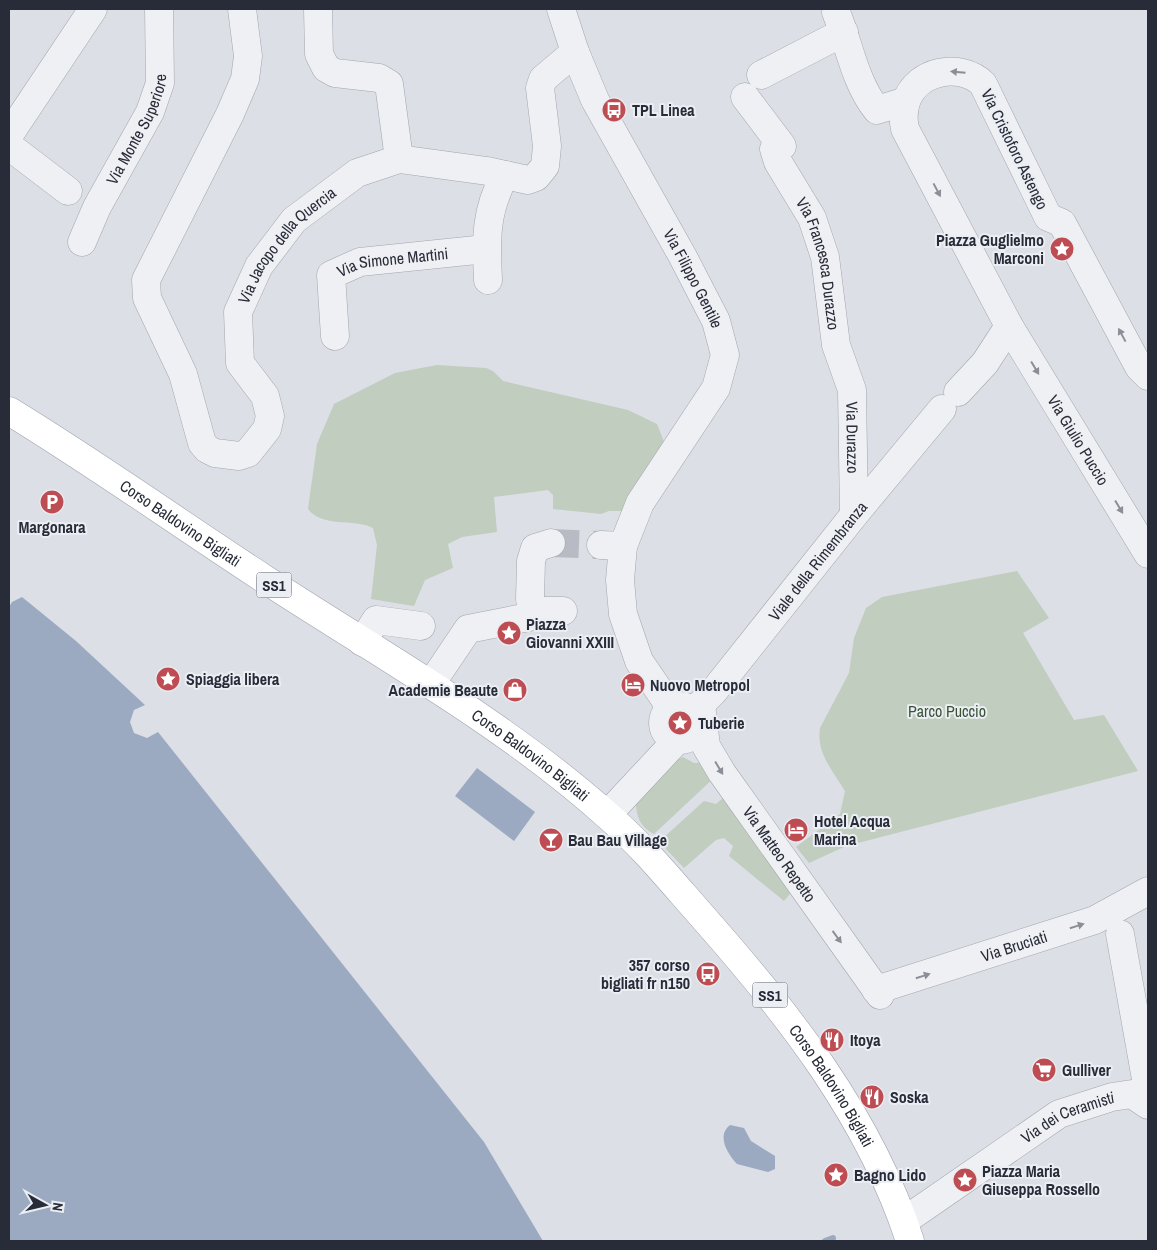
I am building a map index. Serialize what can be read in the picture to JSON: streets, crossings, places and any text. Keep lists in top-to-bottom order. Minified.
{"streets":{"main road":["Corso Baldovino Bigliati","SS1"],"street":["Via Monte Superiore","Via Cristoforo Astengo","Via Jacopo della Quercia","Via Simone Martini","Via Francesca Durazzo","Via Filippo Gentile","Via Durazzo","Via Giulio Puccio","Viale della Rimembranza","Via Matteo Repetto","Via Bruciati","Via dei Ceramisti"]},"crossings":[["Via Jacopo della Quercia","Via Filippo Gentile"],["Via Francesca Durazzo","Via Durazzo"],["Via Filippo Gentile","Viale della Rimembranza"],["Via Filippo Gentile","Via Matteo Repetto"],["Via Durazzo","Viale della Rimembranza"],["Via Giulio Puccio","Viale della Rimembranza"],["Corso Baldovino Bigliati","Via dei Ceramisti"],["Viale della Rimembranza","Via Matteo Repetto"],["Via Matteo Repetto","Via Bruciati"]],"one_way":["Via Cristoforo Astengo","Via Giulio Puccio","Via Matteo Repetto","Via Bruciati"],"parks":["Parco Puccio"],"places":{"bus stop":["TPL Linea","357 corso bigliati fr n150"],"place":["Piazza Guglielmo Marconi","Piazza Giovanni XXIII","Spiaggia libera","Tuberie","Bagno Lido","Piazza Maria Giuseppa Rossello"],"parking":["Margonara"],"hotel":["Nuovo Metropol","Hotel Acqua Marina"],"shop":["Academie Beaute"],"bar":["Bau Bau Village"],"restaurant":["Itoya","Soska"],"supermarket":["Gulliver"]},"north":"right"}
